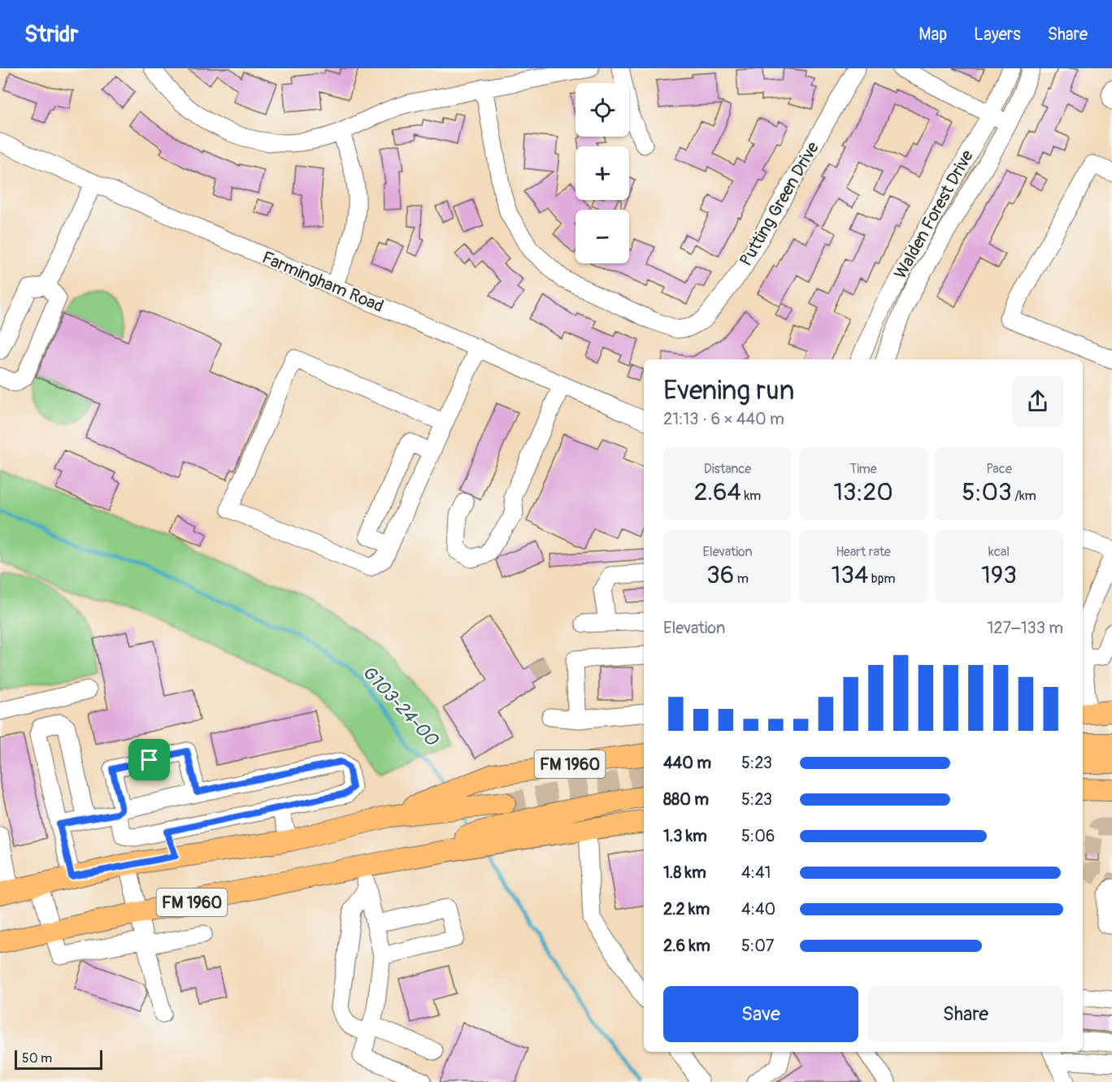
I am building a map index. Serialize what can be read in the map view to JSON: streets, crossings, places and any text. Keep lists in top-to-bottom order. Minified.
{"streets":{"main road":["FM 1960"],"street":["Putting Green Drive","Walden Forest Drive","Farmingham Road"]},"water":["G103-24-00"],"scale_bar":"50 m","page":{"header":"Stridr","nav":["Map","Layers","Share"],"map_buttons":["+","−"],"heading":["Evening run","21:13 · 6 × 440 m"],"stats":[["Distance","2.64 km"],["Time","13:20"],["Pace","5:03 /km"],["Elevation","36 m"],["Heart rate","134 bpm"],["kcal","193"]],"chart":["Elevation","127–133 m"],"list":[{"name":"440 m","note":"5:23"},{"name":"880 m","note":"5:23"},{"name":"1.3 km","note":"5:06"},{"name":"1.8 km","note":"4:41"},{"name":"2.2 km","note":"4:40"},{"name":"2.6 km","note":"5:07"}],"buttons":["Save","Share"],"scale":"50 m"}}
